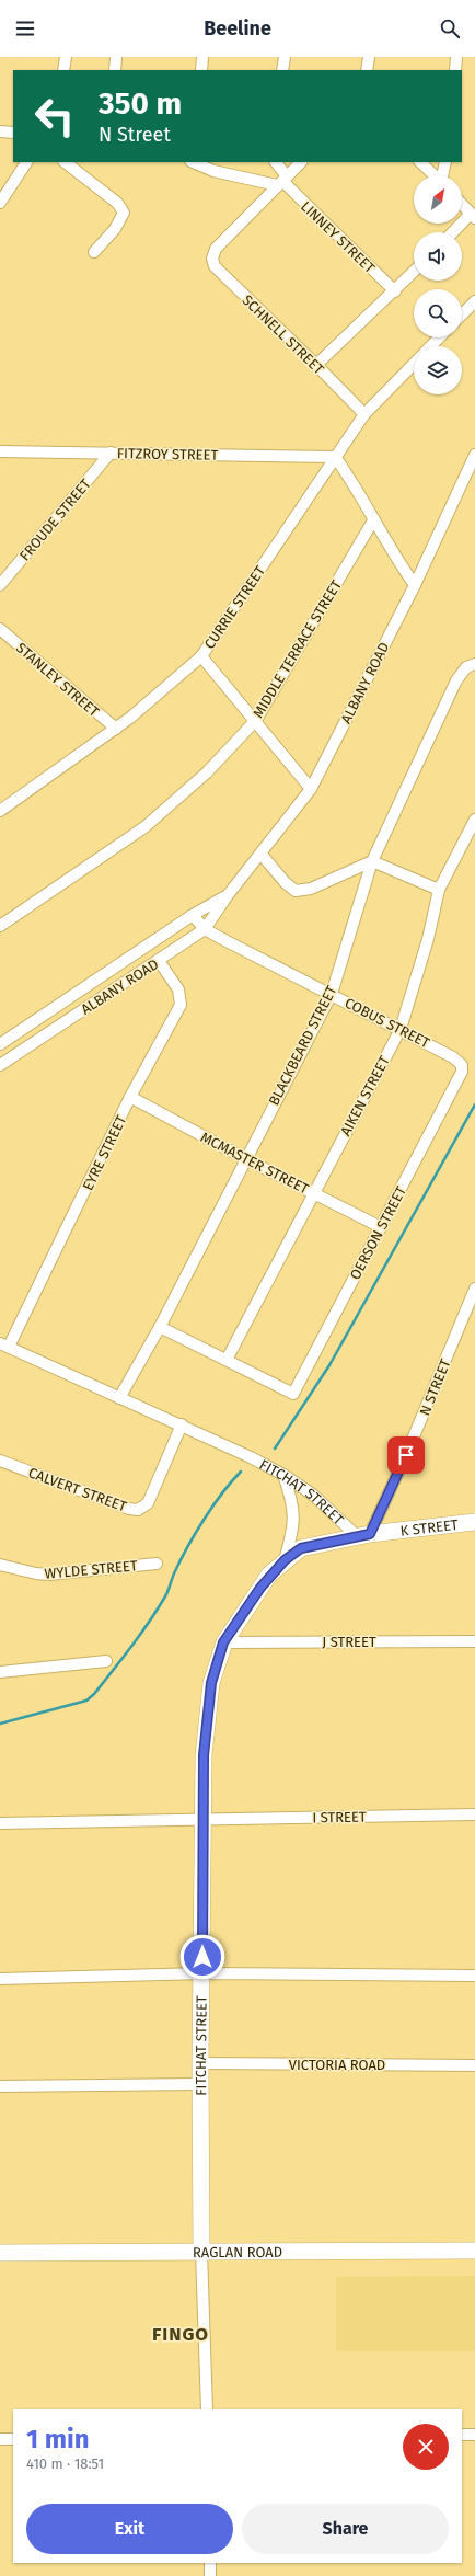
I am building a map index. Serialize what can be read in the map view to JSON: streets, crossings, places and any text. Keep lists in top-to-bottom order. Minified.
{"streets":{"street":["LINNEY STREET","SCHNELL STREET","FITZROY STREET","FROUDE STREET","CURRIE STREET","MIDDLE TERRACE STREET","STANLEY STREET","ALBANY ROAD","COBUS STREET","BLACKBEARD STREET","AIKEN STREET","EYRE STREET","MCMASTER STREET","OERSON STREET","N STREET","CALVERT STREET","FITCHAT STREET","K STREET","WYLDE STREET","J STREET","I STREET","VICTORIA ROAD","RAGLAN ROAD"]},"crossings":[["LINNEY STREET","SCHNELL STREET"],["SCHNELL STREET","CURRIE STREET"],["FITZROY STREET","FROUDE STREET"],["FITZROY STREET","CURRIE STREET"],["CURRIE STREET","STANLEY STREET"],["ALBANY ROAD","COBUS STREET"],["ALBANY ROAD","EYRE STREET"],["COBUS STREET","BLACKBEARD STREET"],["COBUS STREET","AIKEN STREET"],["COBUS STREET","OERSON STREET"],["BLACKBEARD STREET","MCMASTER STREET"],["BLACKBEARD STREET","FITCHAT STREET"],["AIKEN STREET","MCMASTER STREET"],["AIKEN STREET","OERSON STREET"],["EYRE STREET","MCMASTER STREET"],["EYRE STREET","FITCHAT STREET"],["MCMASTER STREET","OERSON STREET"],["N STREET","FITCHAT STREET"],["N STREET","K STREET"],["CALVERT STREET","FITCHAT STREET"],["FITCHAT STREET","K STREET"],["FITCHAT STREET","J STREET"],["FITCHAT STREET","I STREET"],["FITCHAT STREET","VICTORIA ROAD"],["FITCHAT STREET","RAGLAN ROAD"]],"districts":["FINGO"],"north":"top right","page":{"header":"Beeline","turn":["350 m","N Street"],"heading":["1 min","410 m · 18:51"],"buttons":["Exit","Share"]}}
